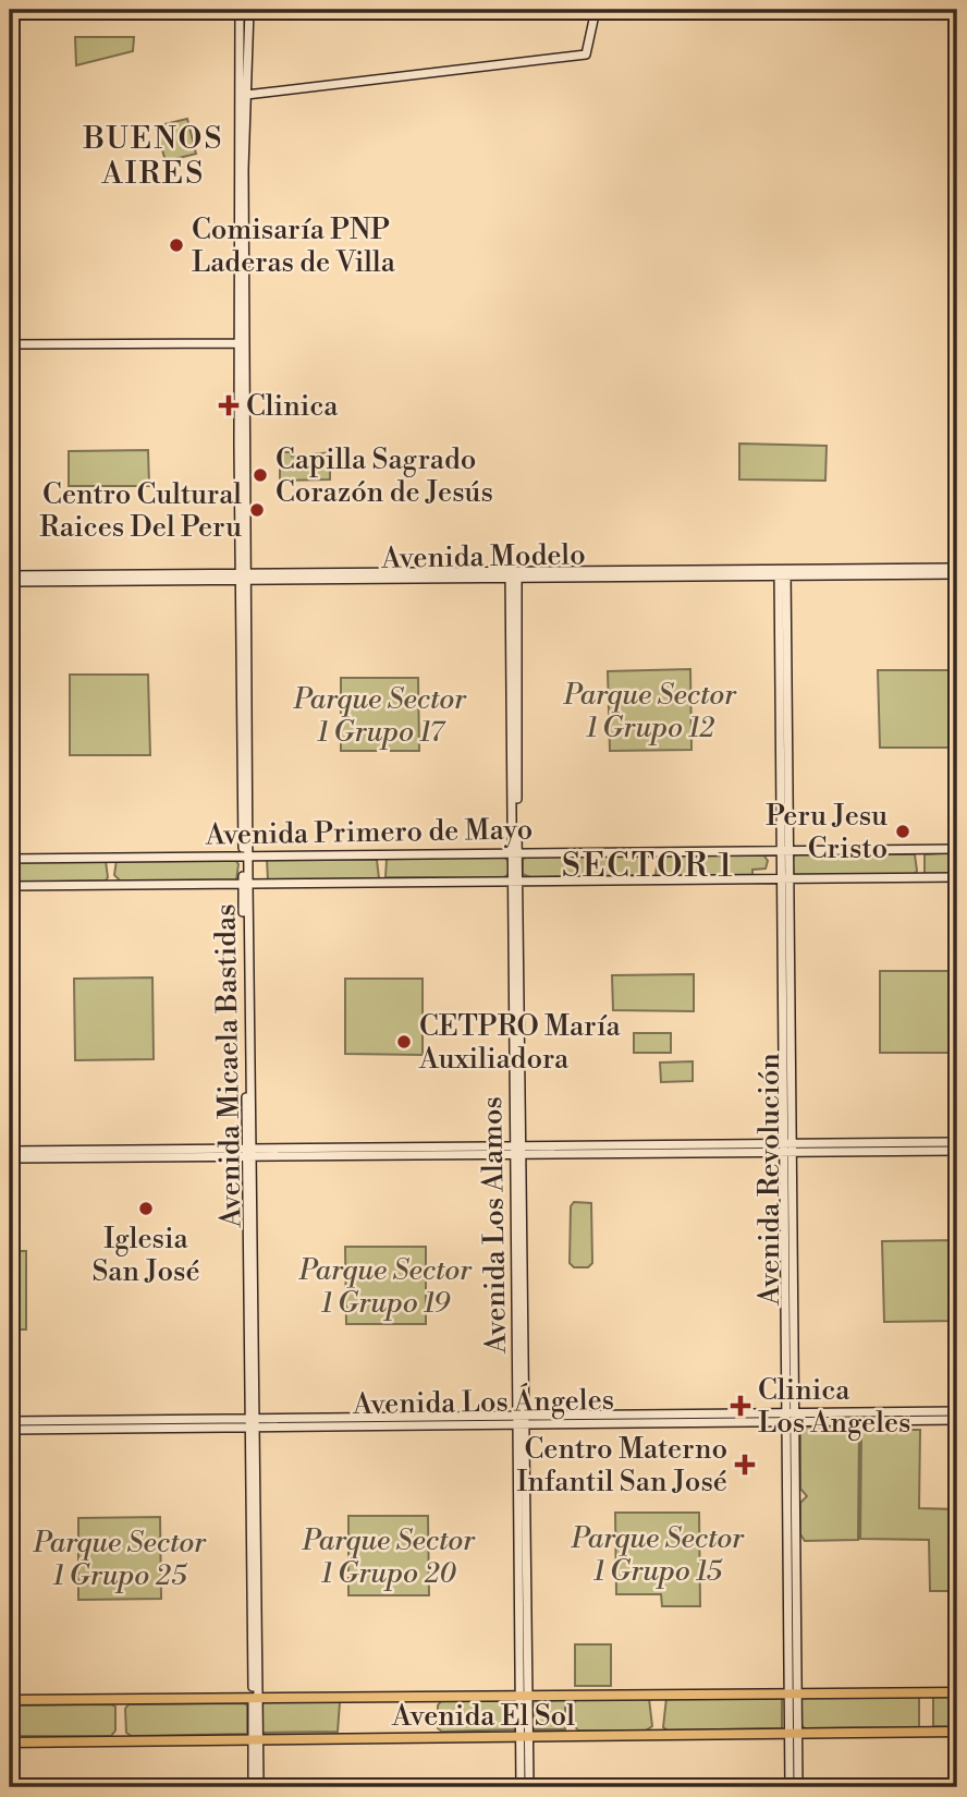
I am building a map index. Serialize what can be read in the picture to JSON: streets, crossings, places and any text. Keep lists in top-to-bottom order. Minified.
{"streets":{"main road":["Avenida El Sol"],"street":["Avenida Modelo","Avenida Primero de Mayo","Avenida Micaela Bastidas","Avenida Revolución","Avenida Los Alamos","Avenida Los Ángeles"]},"crossings":[["Avenida Modelo","Avenida Micaela Bastidas"],["Avenida Modelo","Avenida Revolución"],["Avenida Modelo","Avenida Los Alamos"],["Avenida Primero de Mayo","Avenida Micaela Bastidas"],["Avenida Primero de Mayo","Avenida Revolución"],["Avenida Primero de Mayo","Avenida Los Alamos"],["Avenida Micaela Bastidas","Avenida Los Ángeles"],["Avenida Micaela Bastidas","Avenida El Sol"],["Avenida Revolución","Avenida Los Ángeles"],["Avenida Revolución","Avenida El Sol"],["Avenida Los Alamos","Avenida Los Ángeles"],["Avenida Los Alamos","Avenida El Sol"]],"districts":["BUENOS AIRES","SECTOR 1"],"parks":["Parque Sector 1 Grupo 12","Parque Sector 1 Grupo 17","Parque Sector 1 Grupo 19","Parque Sector 1 Grupo 15","Parque Sector 1 Grupo 20","Parque Sector 1 Grupo 25"],"places":{"other":["Comisaría PNP Laderas de Villa","Capilla Sagrado Corazón de Jesús","Centro Cultural Raices Del Peru","Peru Jesu Cristo","CETPRO María Auxiliadora","Iglesia San José"],"health":["Clinica","Clinica Los Angeles","Centro Materno Infantil San José"]}}
